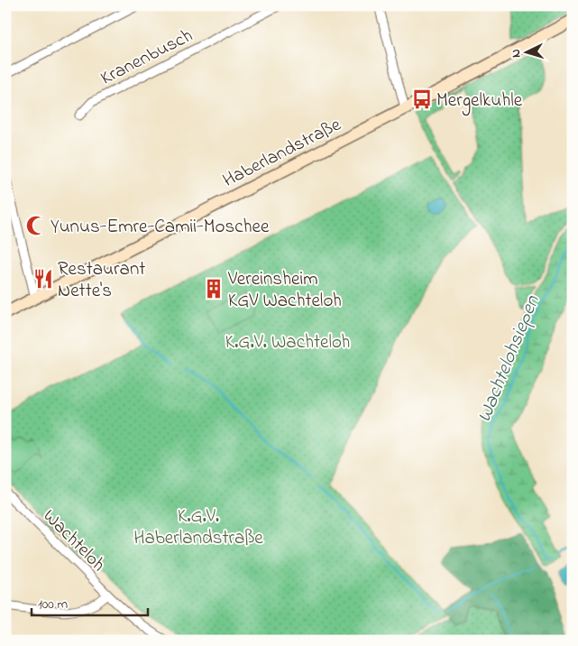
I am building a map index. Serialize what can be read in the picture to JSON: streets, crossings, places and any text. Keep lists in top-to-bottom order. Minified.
{"streets":{"street":["Kranenbusch","Haberlandstraße","Wachteloh"]},"water":["Wachtelohsiepen"],"parks":["K.G.V. Wachteloh","K.G.V. Haberlandstraße"],"places":{"bus stop":["Mergelkuhle"],"mosque":["Yunus-Emre-Camii-Moschee"],"restaurant":["Restaurant Nette's"],"building":["Vereinsheim KGV Wachteloh"]},"scale_bar":"100 m","north":"left"}
